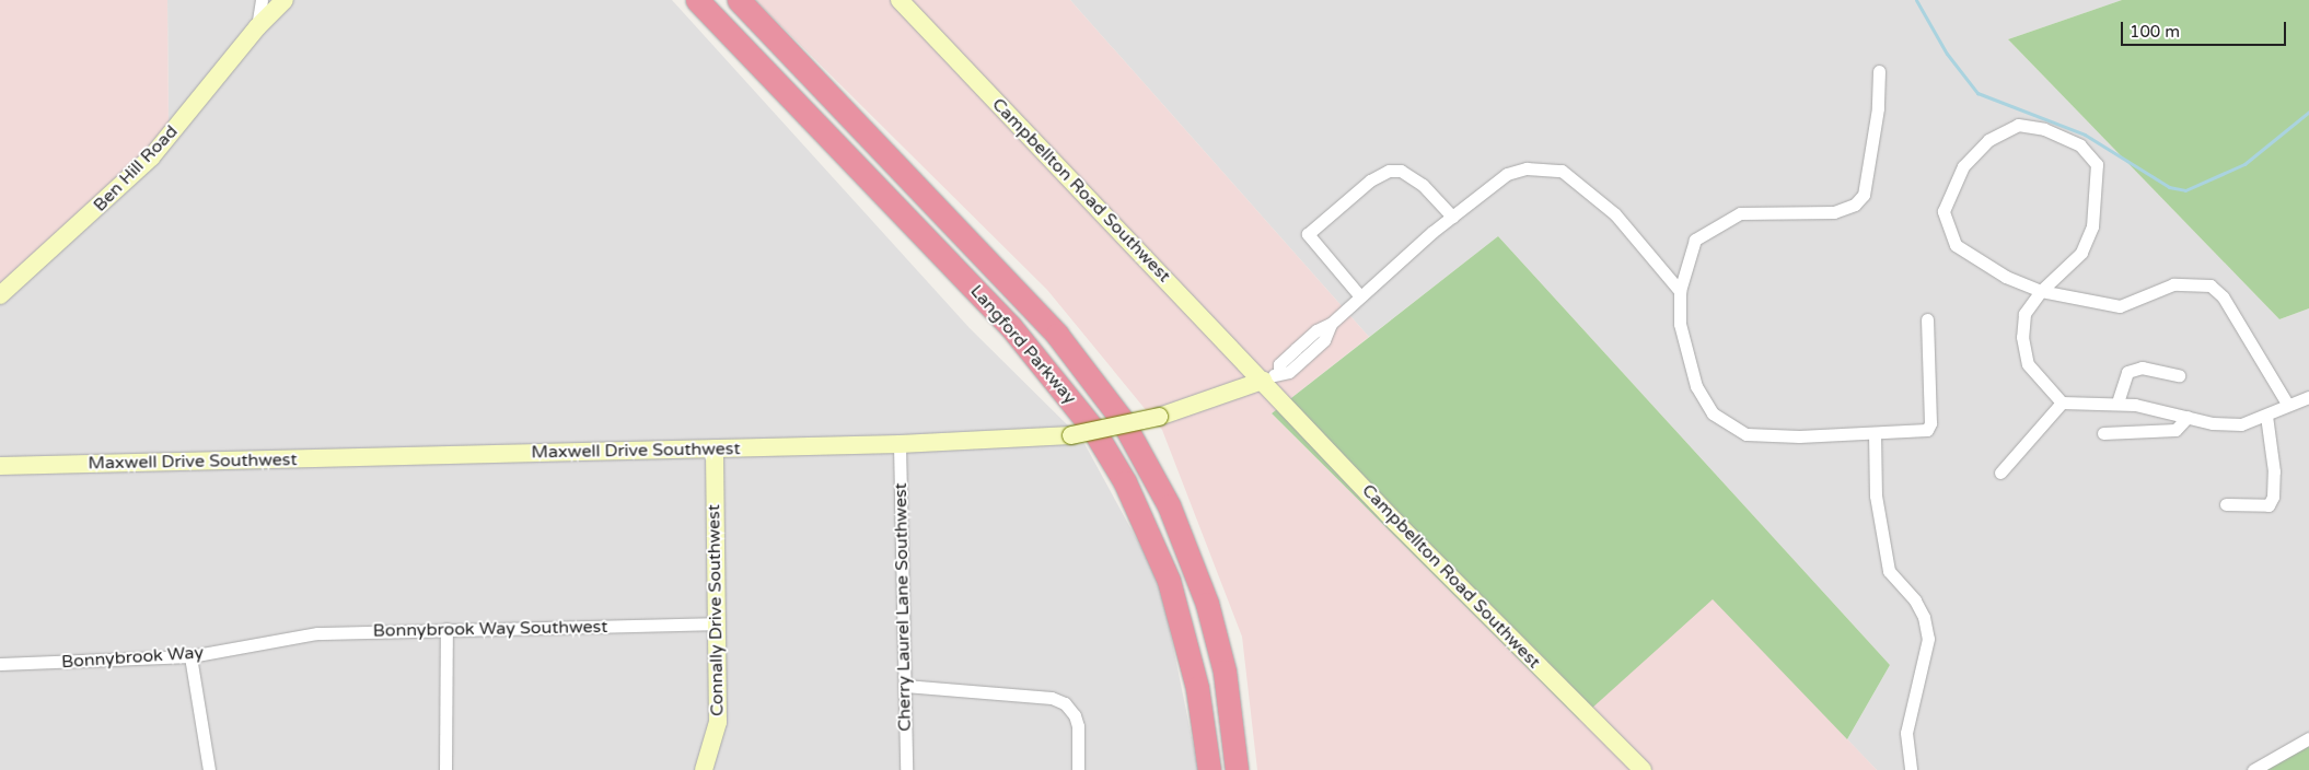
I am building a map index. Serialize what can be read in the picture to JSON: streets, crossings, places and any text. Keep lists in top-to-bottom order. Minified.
{"streets":{"highway":["Langford Parkway"],"street":["Ben Hill Road","Campbellton Road Southwest","Maxwell Drive Southwest","Cherry Laurel Lane Southwest","Connally Drive Southwest","Bonnybrook Way Southwest","Bonnybrook Way"]},"crossings":[["Campbellton Road Southwest","Maxwell Drive Southwest"],["Maxwell Drive Southwest","Cherry Laurel Lane Southwest"],["Maxwell Drive Southwest","Connally Drive Southwest"],["Connally Drive Southwest","Bonnybrook Way Southwest"],["Bonnybrook Way Southwest","Bonnybrook Way"]],"scale_bar":"100 m"}
